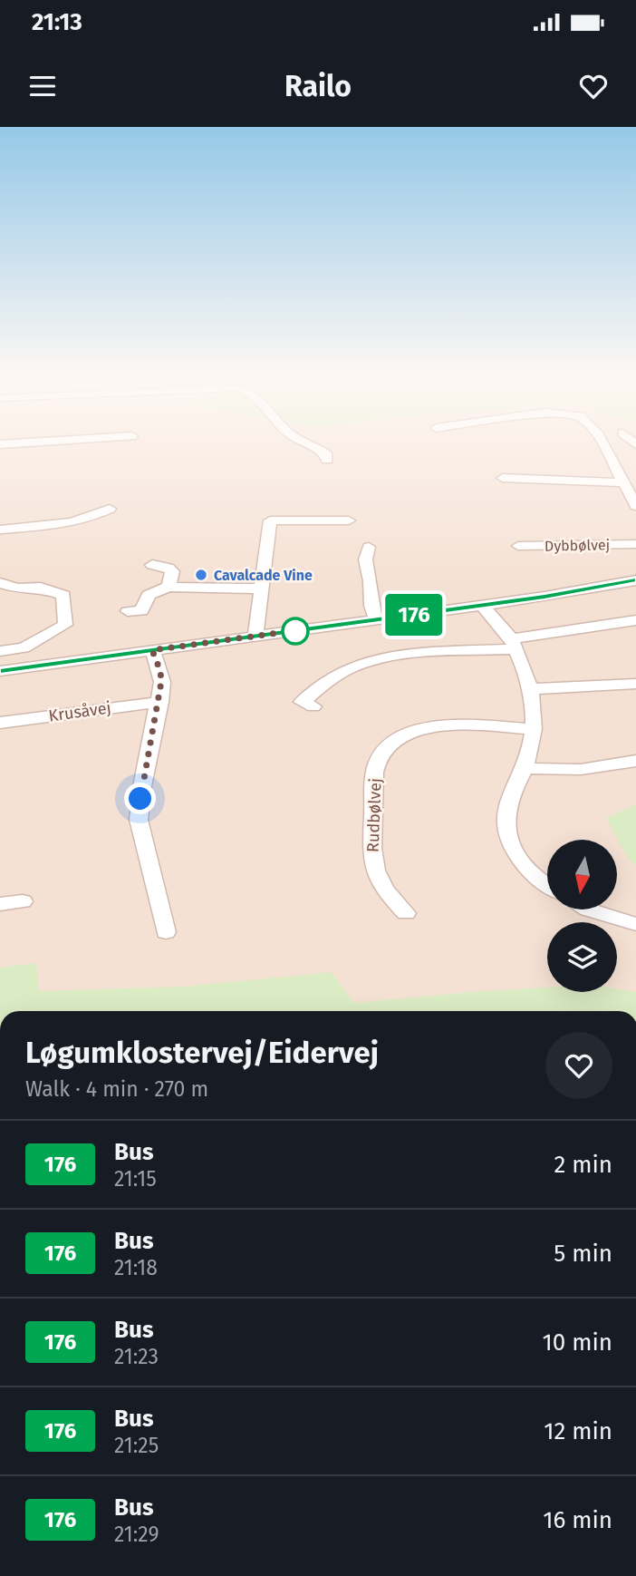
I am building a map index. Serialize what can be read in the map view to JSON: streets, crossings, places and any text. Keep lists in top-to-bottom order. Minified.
{"streets":{"street":["Dybbølvej","Krusåvej","Rudbølvej"]},"places":["Cavalcade Vine"],"lines":["bus line 176"],"north":"bottom","page":{"status":"21:13","header":"Railo","on_map":"176","heading":["Løgumklostervej/Eidervej","Walk · 4 min · 270 m"],"list":[{"mark":"176","name":"Bus","note":"21:15","value":"2 min"},{"mark":"176","name":"Bus","note":"21:18","value":"5 min"},{"mark":"176","name":"Bus","note":"21:23","value":"10 min"},{"mark":"176","name":"Bus","note":"21:25","value":"12 min"},{"mark":"176","name":"Bus","note":"21:29","value":"16 min"}]}}
